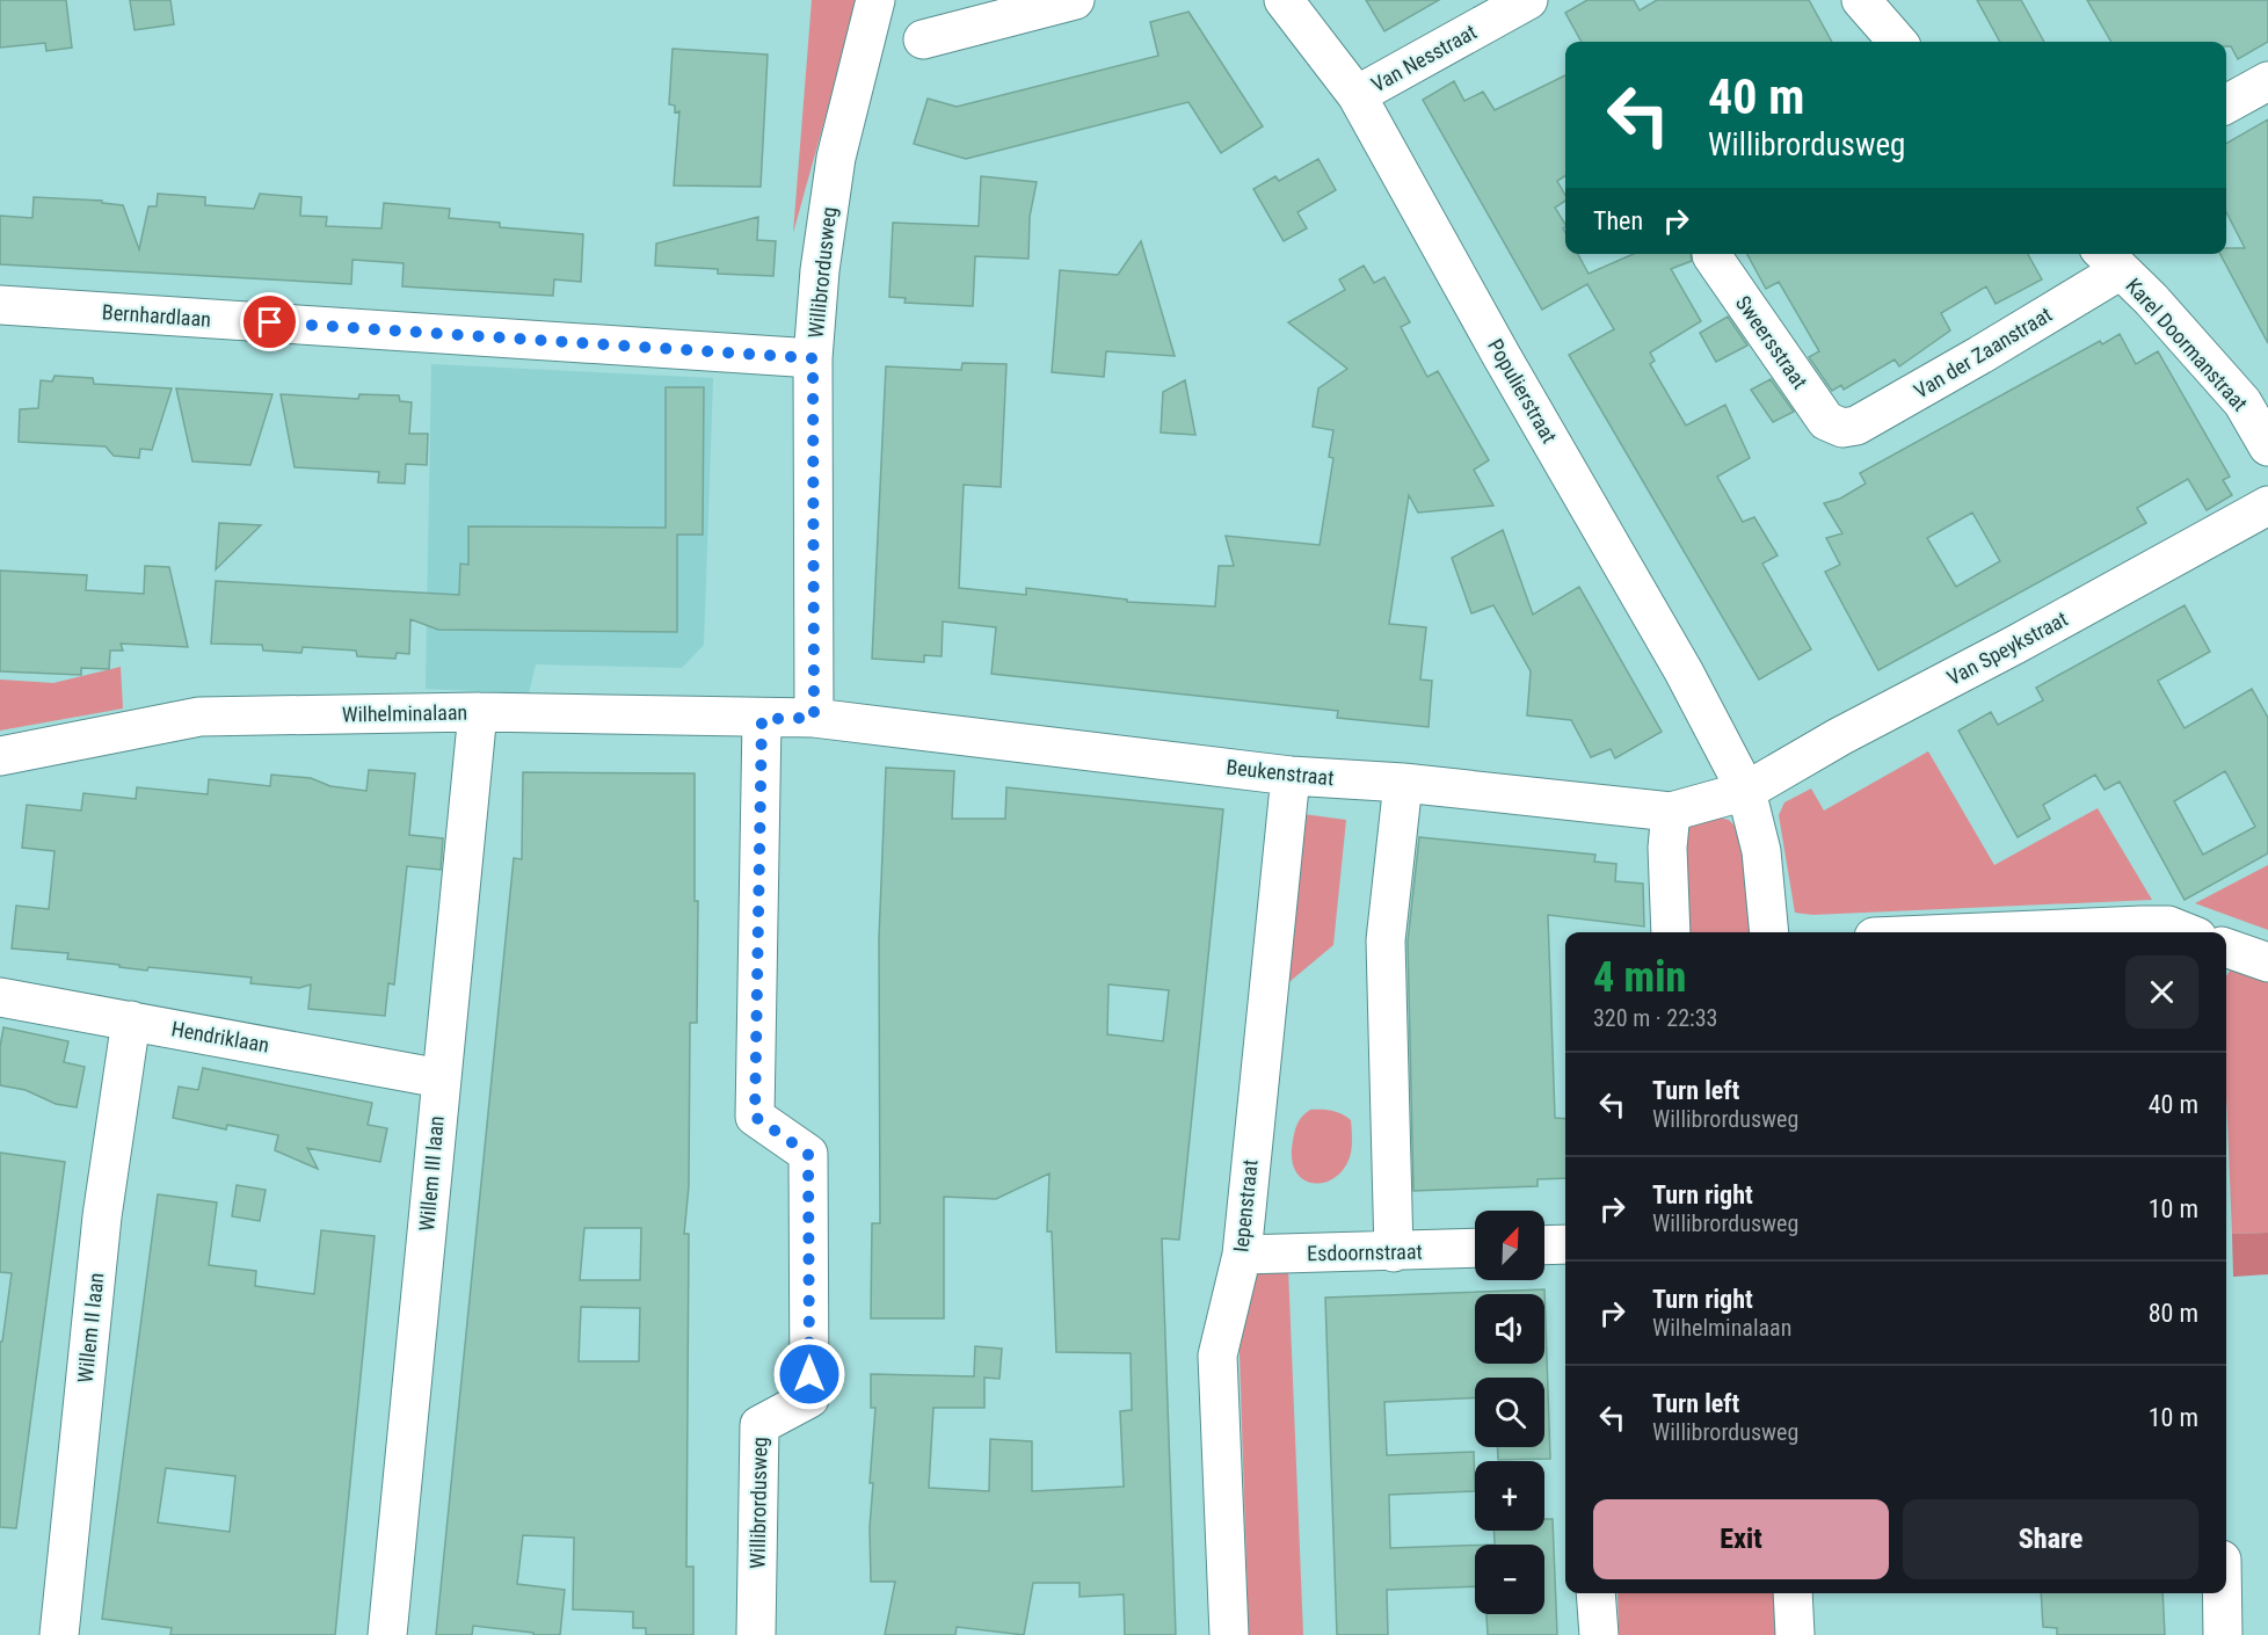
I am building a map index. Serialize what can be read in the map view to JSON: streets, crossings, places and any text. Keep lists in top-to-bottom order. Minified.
{"streets":{"street":["Van Nesstraat","Willibrordusweg","Bernhardlaan","Sweersstraat","Karel Doormanstraat","Van der Zaanstraat","Populierstraat","Van Speykstraat","Wilhelminalaan","Beukenstraat","Hendriklaan","Willem III laan","Iepenstraat","Esdoornstraat","Willem II laan"]},"crossings":[["Van Nesstraat","Populierstraat"],["Willibrordusweg","Bernhardlaan"],["Willibrordusweg","Wilhelminalaan"],["Willibrordusweg","Beukenstraat"],["Sweersstraat","Van der Zaanstraat"],["Karel Doormanstraat","Van der Zaanstraat"],["Populierstraat","Van Speykstraat"],["Populierstraat","Beukenstraat"],["Van Speykstraat","Beukenstraat"],["Wilhelminalaan","Beukenstraat"],["Wilhelminalaan","Willem III laan"],["Beukenstraat","Iepenstraat"],["Hendriklaan","Willem III laan"],["Hendriklaan","Willem II laan"],["Iepenstraat","Esdoornstraat"]],"north":"top right","page":{"turn":["40 m","Willibrordusweg"],"then":"Then","heading":["4 min","320 m · 22:33"],"list":[{"name":"Turn left","note":"Willibrordusweg","value":"40 m"},{"name":"Turn right","note":"Willibrordusweg","value":"10 m"},{"name":"Turn right","note":"Wilhelminalaan","value":"80 m"},{"name":"Turn left","note":"Willibrordusweg","value":"10 m"}],"map_buttons":["+","−"],"buttons":["Exit","Share"]}}
